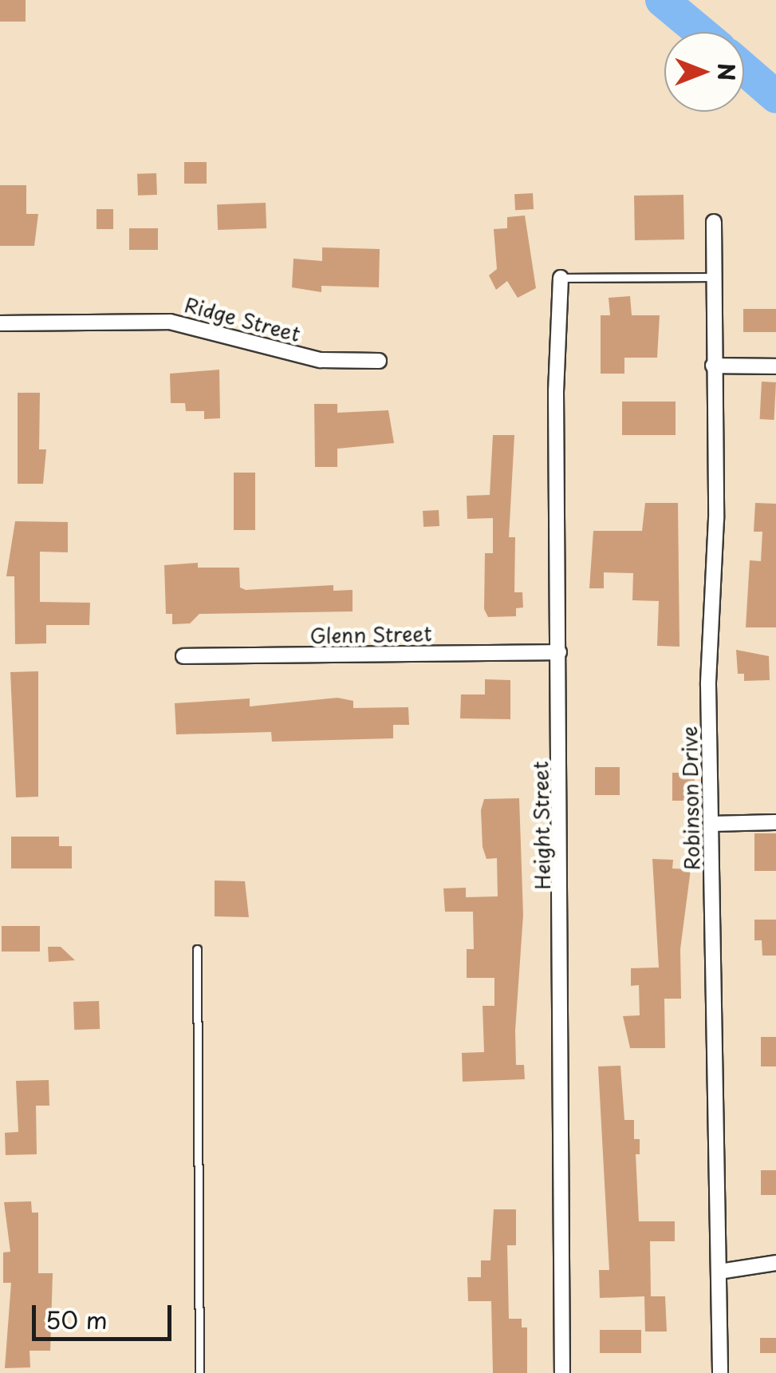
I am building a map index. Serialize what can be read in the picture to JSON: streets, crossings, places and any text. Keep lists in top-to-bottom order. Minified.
{"streets":{"street":["Ridge Street","Glenn Street","Robinson Drive","Height Street"]},"crossings":[["Glenn Street","Height Street"]],"scale_bar":"50 m","north":"right"}
